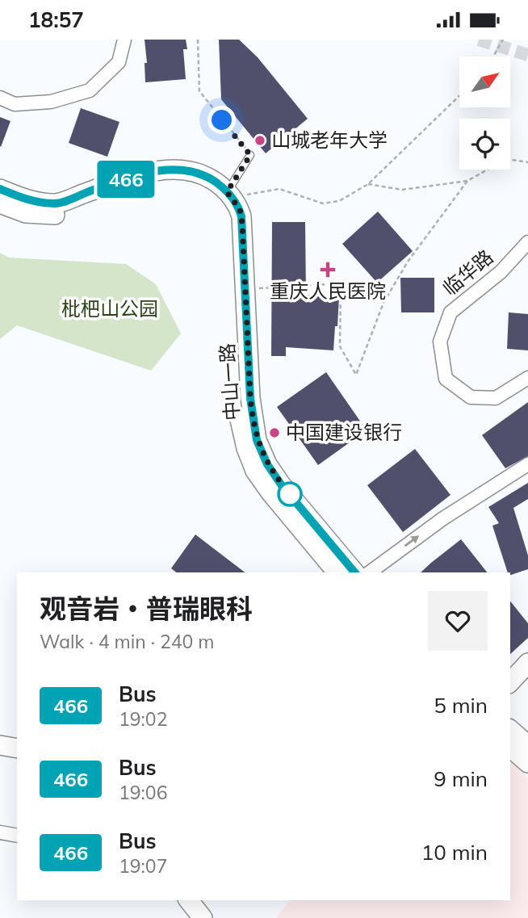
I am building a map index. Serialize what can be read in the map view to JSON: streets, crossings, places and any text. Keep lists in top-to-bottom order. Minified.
{"streets":{"main road":["中山一路"],"street":["临华路"]},"parks":["枇杷山公园"],"places":{"other":["山城老年大学","中国建设银行"],"health":["重庆人民医院"]},"lines":["bus line 466"],"north":"top right","page":{"status":"18:57","on_map":"466","heading":["观音岩‧普瑞眼科","Walk · 4 min · 240 m"],"list":[{"mark":"466","name":"Bus","note":"19:02","value":"5 min"},{"mark":"466","name":"Bus","note":"19:06","value":"9 min"},{"mark":"466","name":"Bus","note":"19:07","value":"10 min"}]}}
